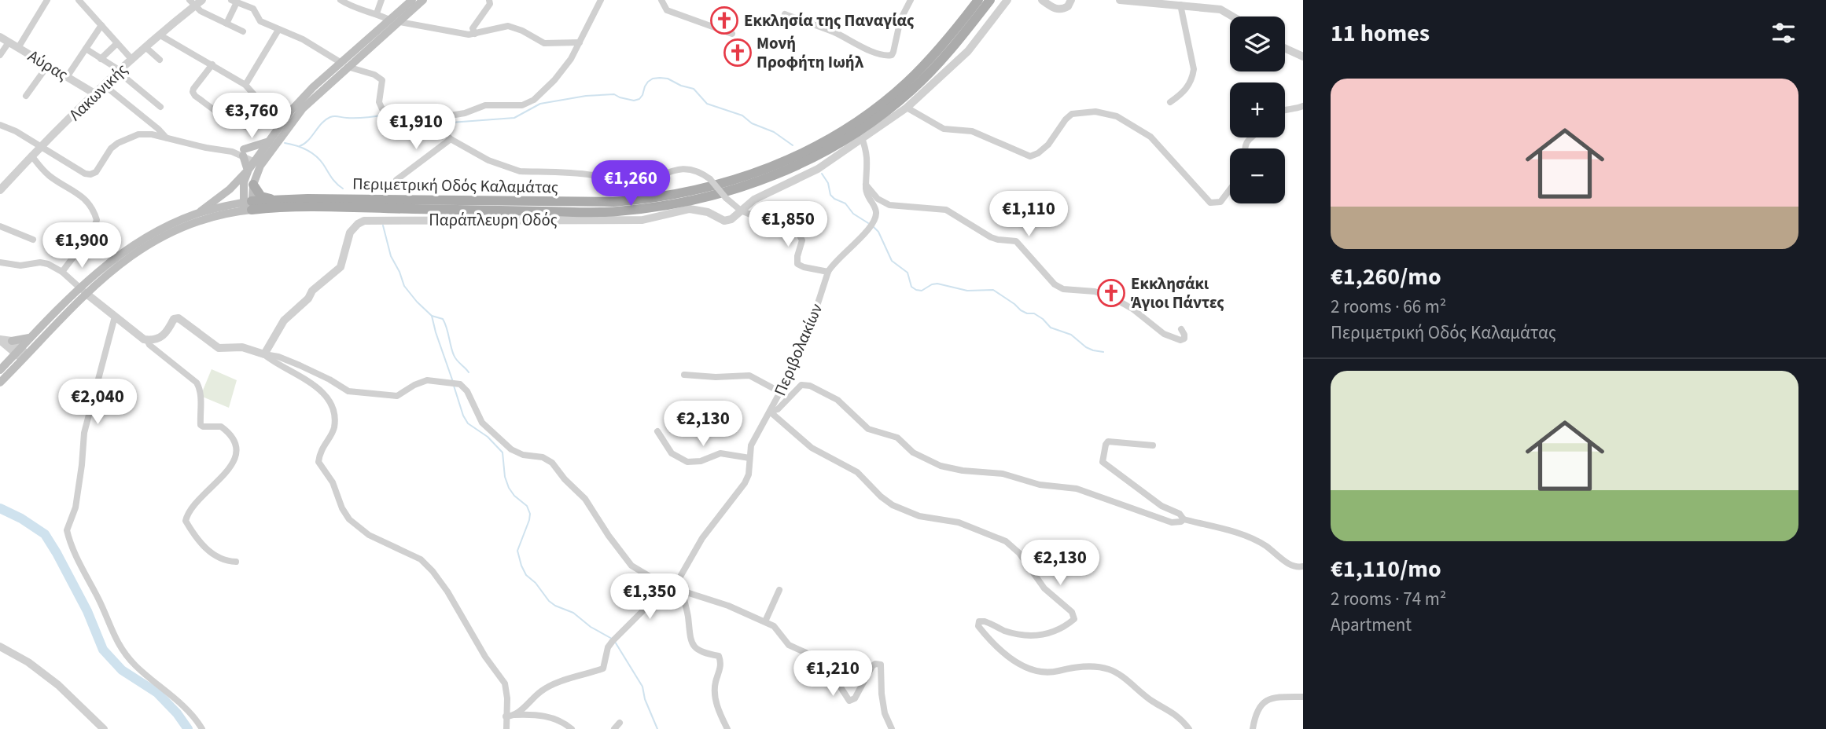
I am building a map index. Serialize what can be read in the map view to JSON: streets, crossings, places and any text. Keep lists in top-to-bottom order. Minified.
{"streets":{"main road":["Περιμετρική Οδός Καλαμάτας"],"street":["Αύρας","Λακωνικής","Παράπλευρη Οδός","Περιβολακίων"]},"crossings":[["Αύρας","Λακωνικής"],["Παράπλευρη Οδός","Περιβολακίων"]],"places":{"church":["Εκκλησία της Παναγίας","Μονή Προφήτη Ιωήλ","Εκκλησάκι Άγιοι Πάντες"]},"page":{"heading":"11 homes","map_buttons":["+","−"],"list":[{"name":"€1,260/mo","note":"2 rooms · 66 m² · Περιμετρική Οδός Καλαμάτας"},{"name":"€1,110/mo","note":"2 rooms · 74 m² · Apartment"}],"price":["€3,760","€1,910","€1,260","€1,110","€1,850","€1,900","€2,040","€2,130","€2,130","€1,350","€1,210"]}}
